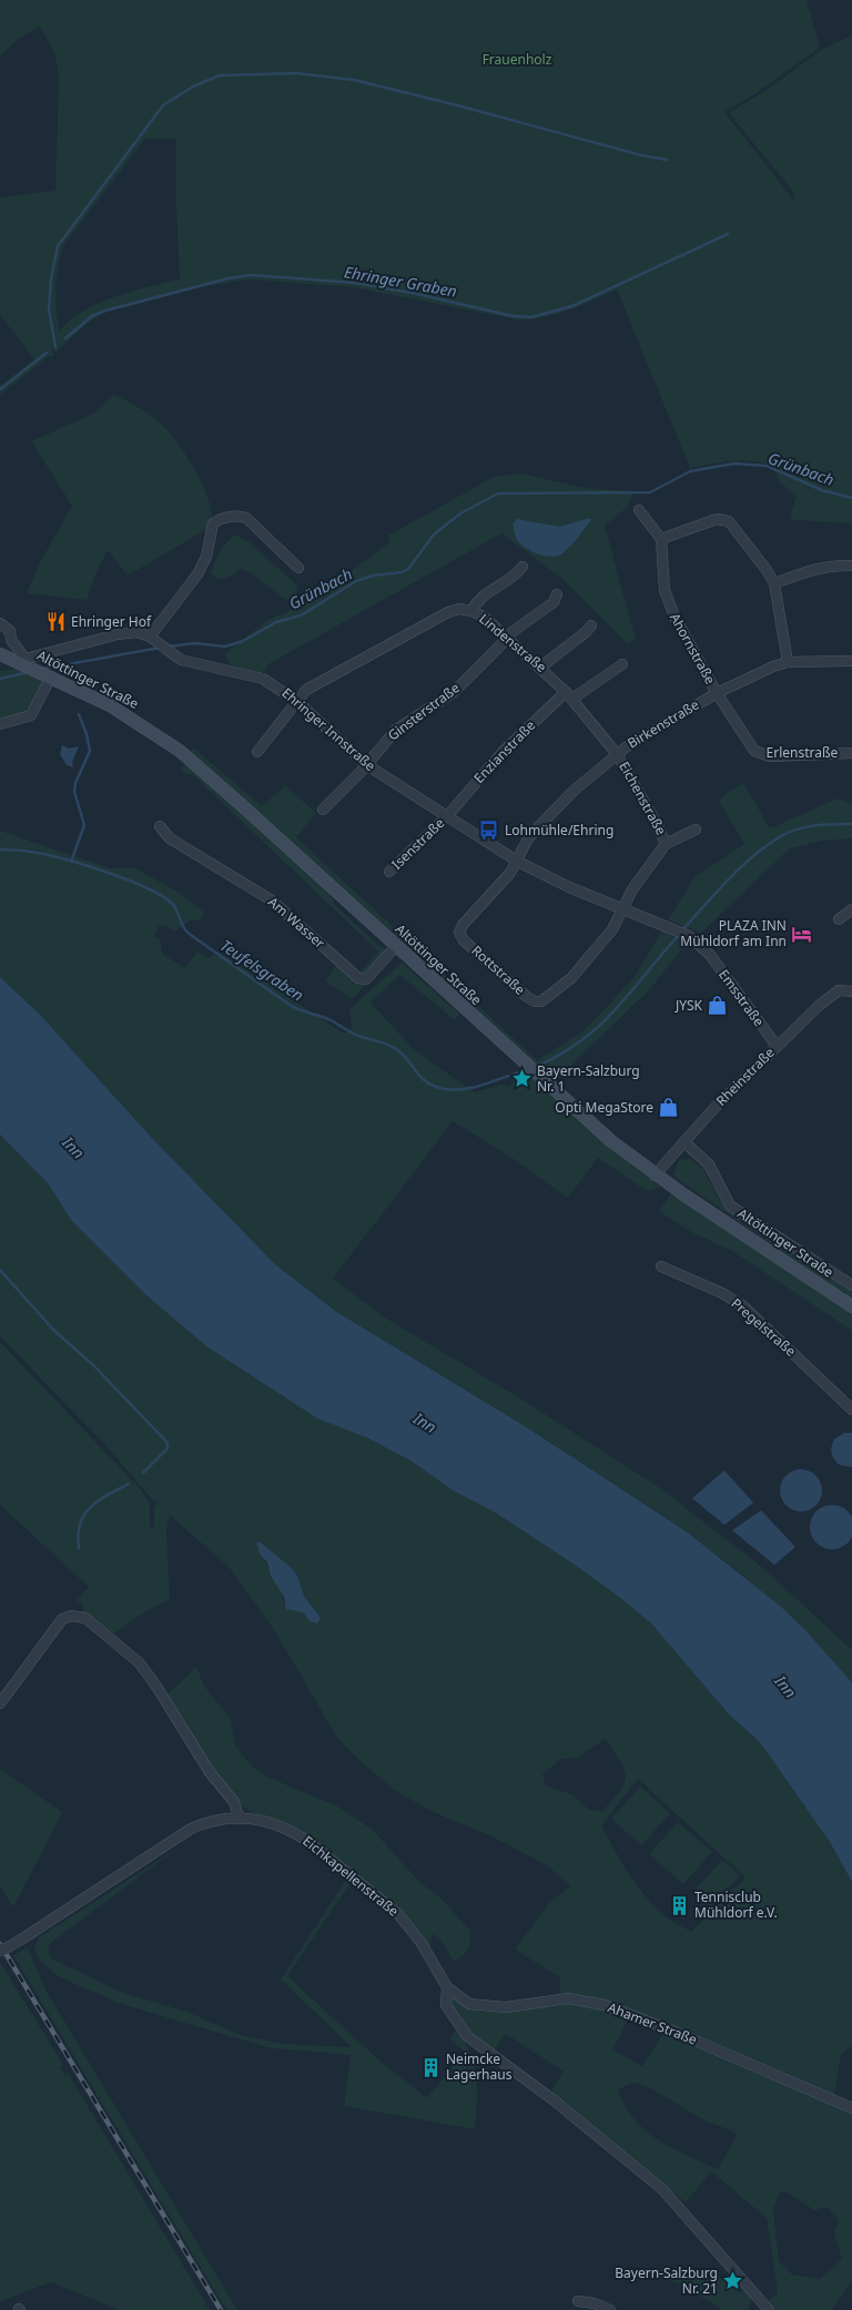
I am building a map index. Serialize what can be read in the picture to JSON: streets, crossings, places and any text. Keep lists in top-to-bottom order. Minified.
{"streets":{"main road":["Altöttinger Straße"],"street":["Lindenstraße","Ahornstraße","Ginsterstraße","Birkenstraße","Ehringer Innstraße","Enzianstraße","Erlenstraße","Eichenstraße","Isenstraße","Am Wasser","Rottstraße","Emsstraße","Rheinstraße","Pregelstraße","Eichkapellenstraße","Ahamer Straße"]},"crossings":[["Lindenstraße","Ginsterstraße"],["Lindenstraße","Birkenstraße"],["Lindenstraße","Ehringer Innstraße"],["Lindenstraße","Enzianstraße"],["Lindenstraße","Eichenstraße"],["Ahornstraße","Birkenstraße"],["Ahornstraße","Erlenstraße"],["Altöttinger Straße","Am Wasser"],["Altöttinger Straße","Rheinstraße"],["Ginsterstraße","Ehringer Innstraße"],["Birkenstraße","Ehringer Innstraße"],["Birkenstraße","Erlenstraße"],["Birkenstraße","Eichenstraße"],["Birkenstraße","Rottstraße"],["Ehringer Innstraße","Enzianstraße"],["Ehringer Innstraße","Eichenstraße"],["Ehringer Innstraße","Isenstraße"],["Ehringer Innstraße","Rottstraße"],["Ehringer Innstraße","Emsstraße"],["Enzianstraße","Isenstraße"],["Eichenstraße","Rottstraße"],["Emsstraße","Rheinstraße"],["Eichkapellenstraße","Ahamer Straße"]],"water":["Ehringer Graben","Grünbach","Teufelsgraben","Inn"],"parks":["Frauenholz"],"places":{"restaurant":["Ehringer Hof"],"bus stop":["Lohmühle/Ehring"],"hotel":["PLAZA INN Mühldorf am Inn"],"shop":["JYSK","Opti MegaStore"],"place":["Bayern-Salzburg Nr. 1","Bayern-Salzburg Nr. 21"],"building":["Tennisclub Mühldorf e.V.","Neimcke Lagerhaus"]}}
